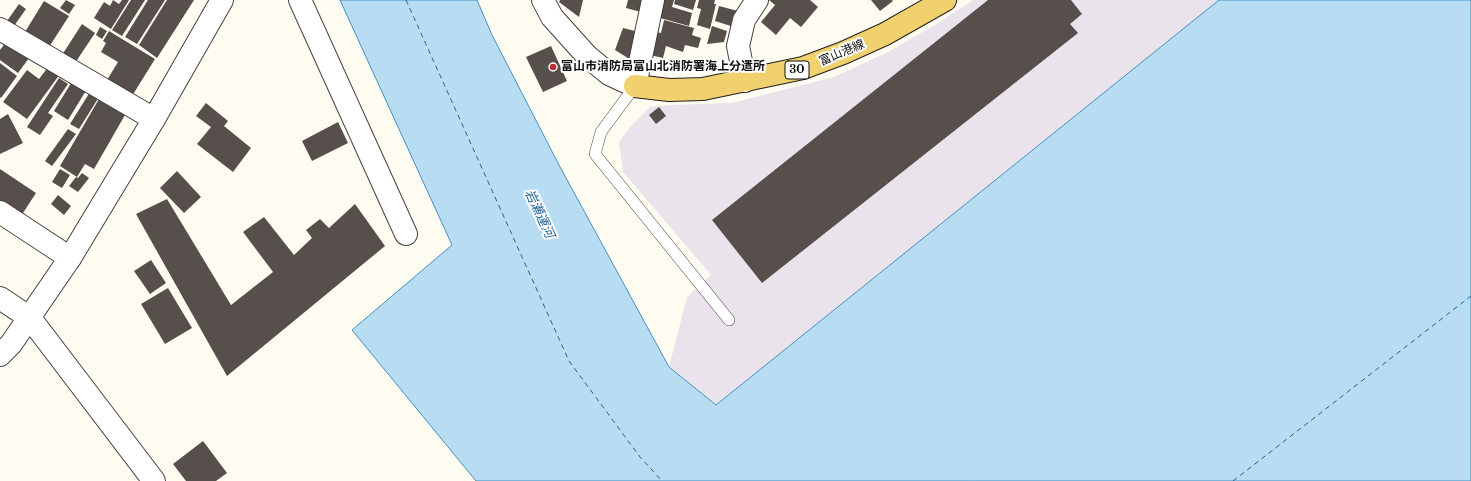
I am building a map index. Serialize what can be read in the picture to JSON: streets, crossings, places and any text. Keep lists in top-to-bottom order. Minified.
{"streets":{"main road":["富山港線","30"]},"water":["岩瀬運河"],"places":["富山市消防局富山北消防署海上分遣所"]}
